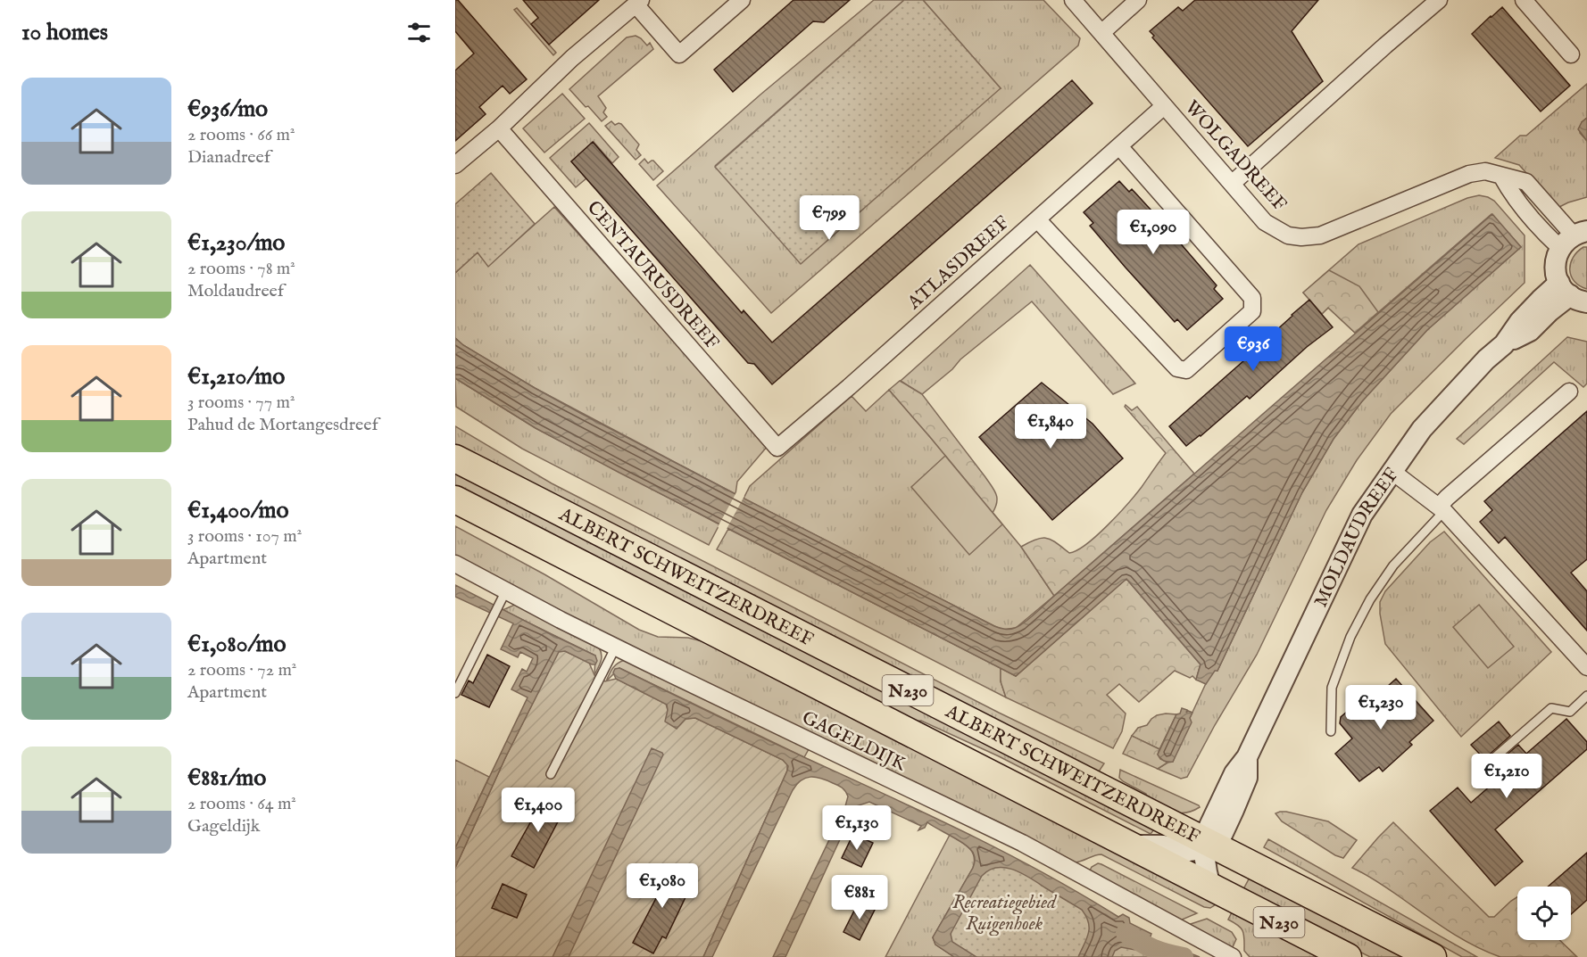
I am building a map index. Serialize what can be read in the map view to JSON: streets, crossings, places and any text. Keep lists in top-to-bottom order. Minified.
{"streets":{"highway":["ALBERT SCHWEITZERDREEF","N230"],"street":["WOLGADREEF","ATLASDREEF","CENTAURUSDREEF","MOLDAUDREEF","GAGELDIJK"]},"crossings":[["WOLGADREEF","ATLASDREEF"],["ATLASDREEF","CENTAURUSDREEF"],["MOLDAUDREEF","ALBERT SCHWEITZERDREEF"]],"parks":["Recreatiegebied Ruigenhoek"],"page":{"heading":"10 homes","list":[{"name":"€936/mo","note":"2 rooms · 66 m² · Dianadreef"},{"name":"€1,230/mo","note":"2 rooms · 78 m² · Moldaudreef"},{"name":"€1,210/mo","note":"3 rooms · 77 m² · Pahud de Mortangesdreef"},{"name":"€1,400/mo","note":"3 rooms · 107 m² · Apartment"},{"name":"€1,080/mo","note":"2 rooms · 72 m² · Apartment"},{"name":"€881/mo","note":"2 rooms · 64 m² · Gageldijk"}],"price":["€799","€1,090","€936","€1,840","€1,230","€1,210","€1,400","€1,130","€1,080","€881"]}}
